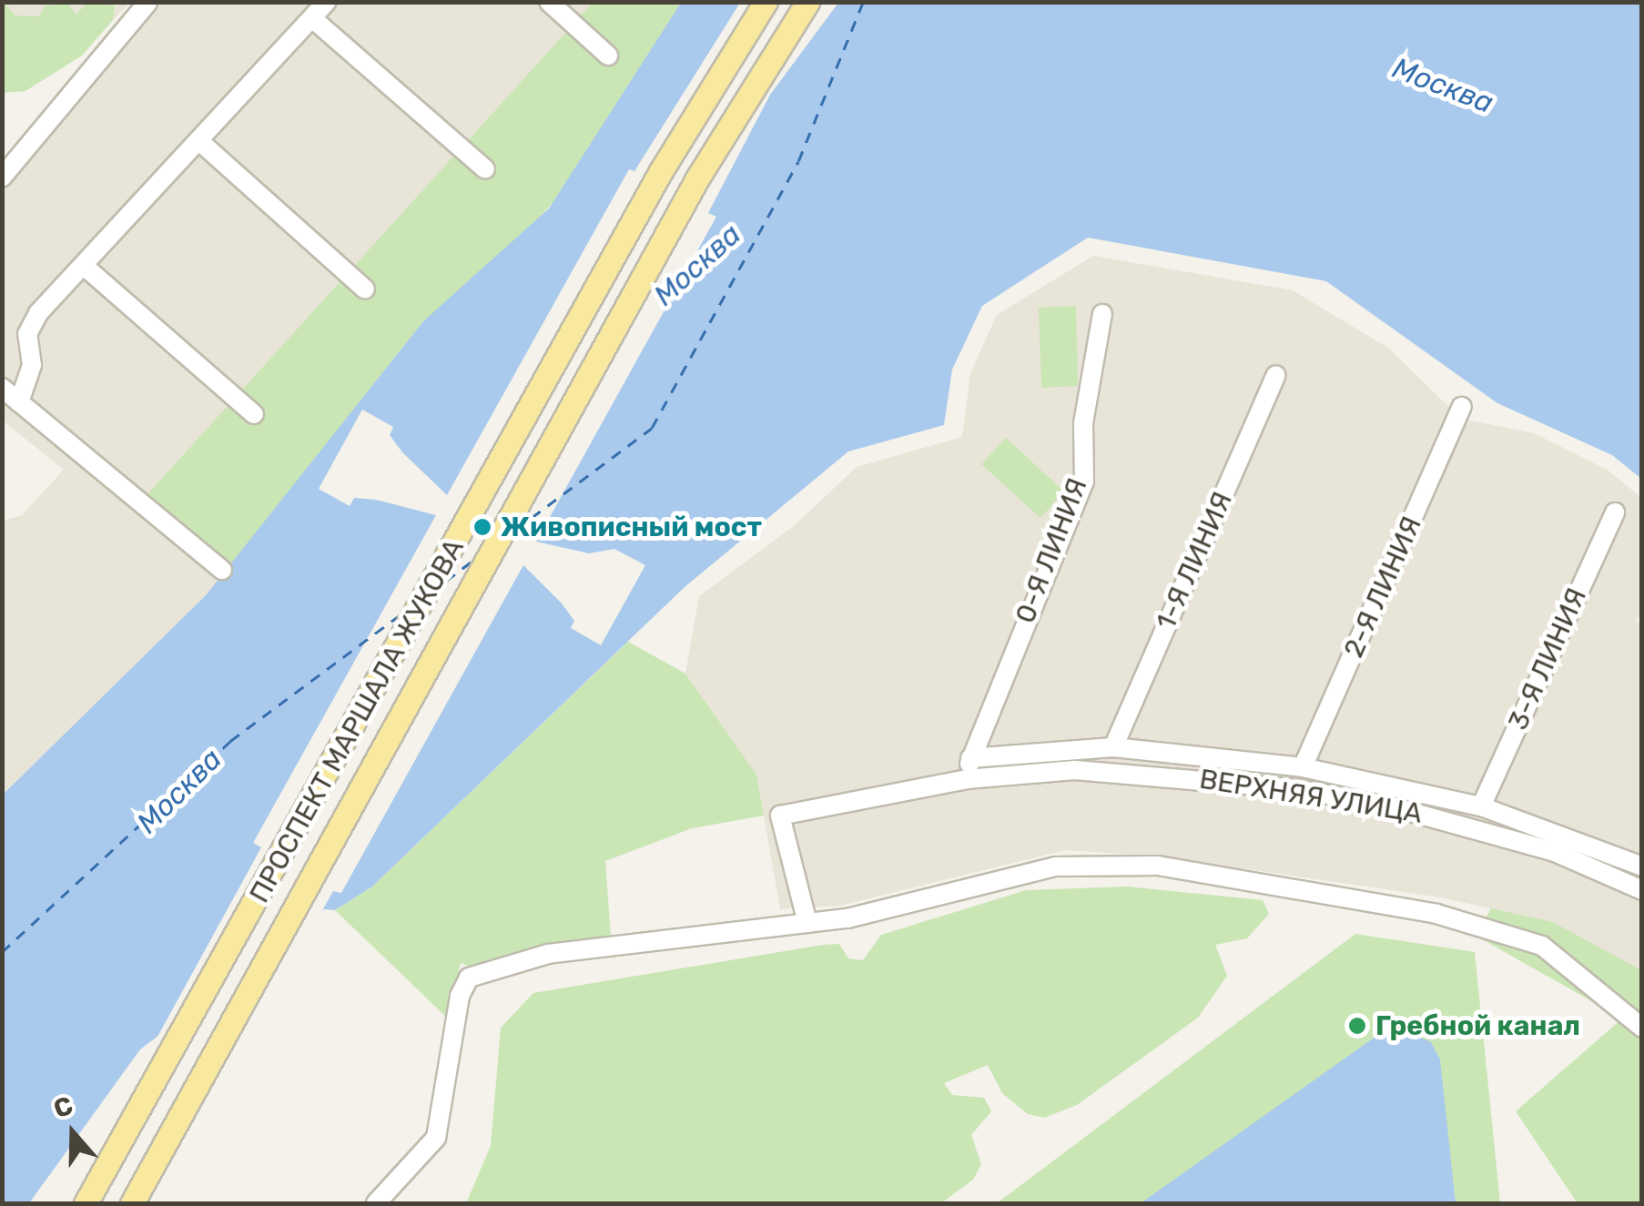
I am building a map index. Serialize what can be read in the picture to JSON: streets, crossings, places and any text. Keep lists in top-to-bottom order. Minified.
{"streets":{"main road":["ПРОСПЕКТ МАРШАЛА ЖУКОВА"],"street":["0-Я ЛИНИЯ","1-Я ЛИНИЯ","2-Я ЛИНИЯ","3-Я ЛИНИЯ","ВЕРХНЯЯ УЛИЦА"]},"crossings":[["0-Я ЛИНИЯ","ВЕРХНЯЯ УЛИЦА"]],"water":["Москва"],"places":["Живописный мост","Гребной канал"],"north":"top"}
